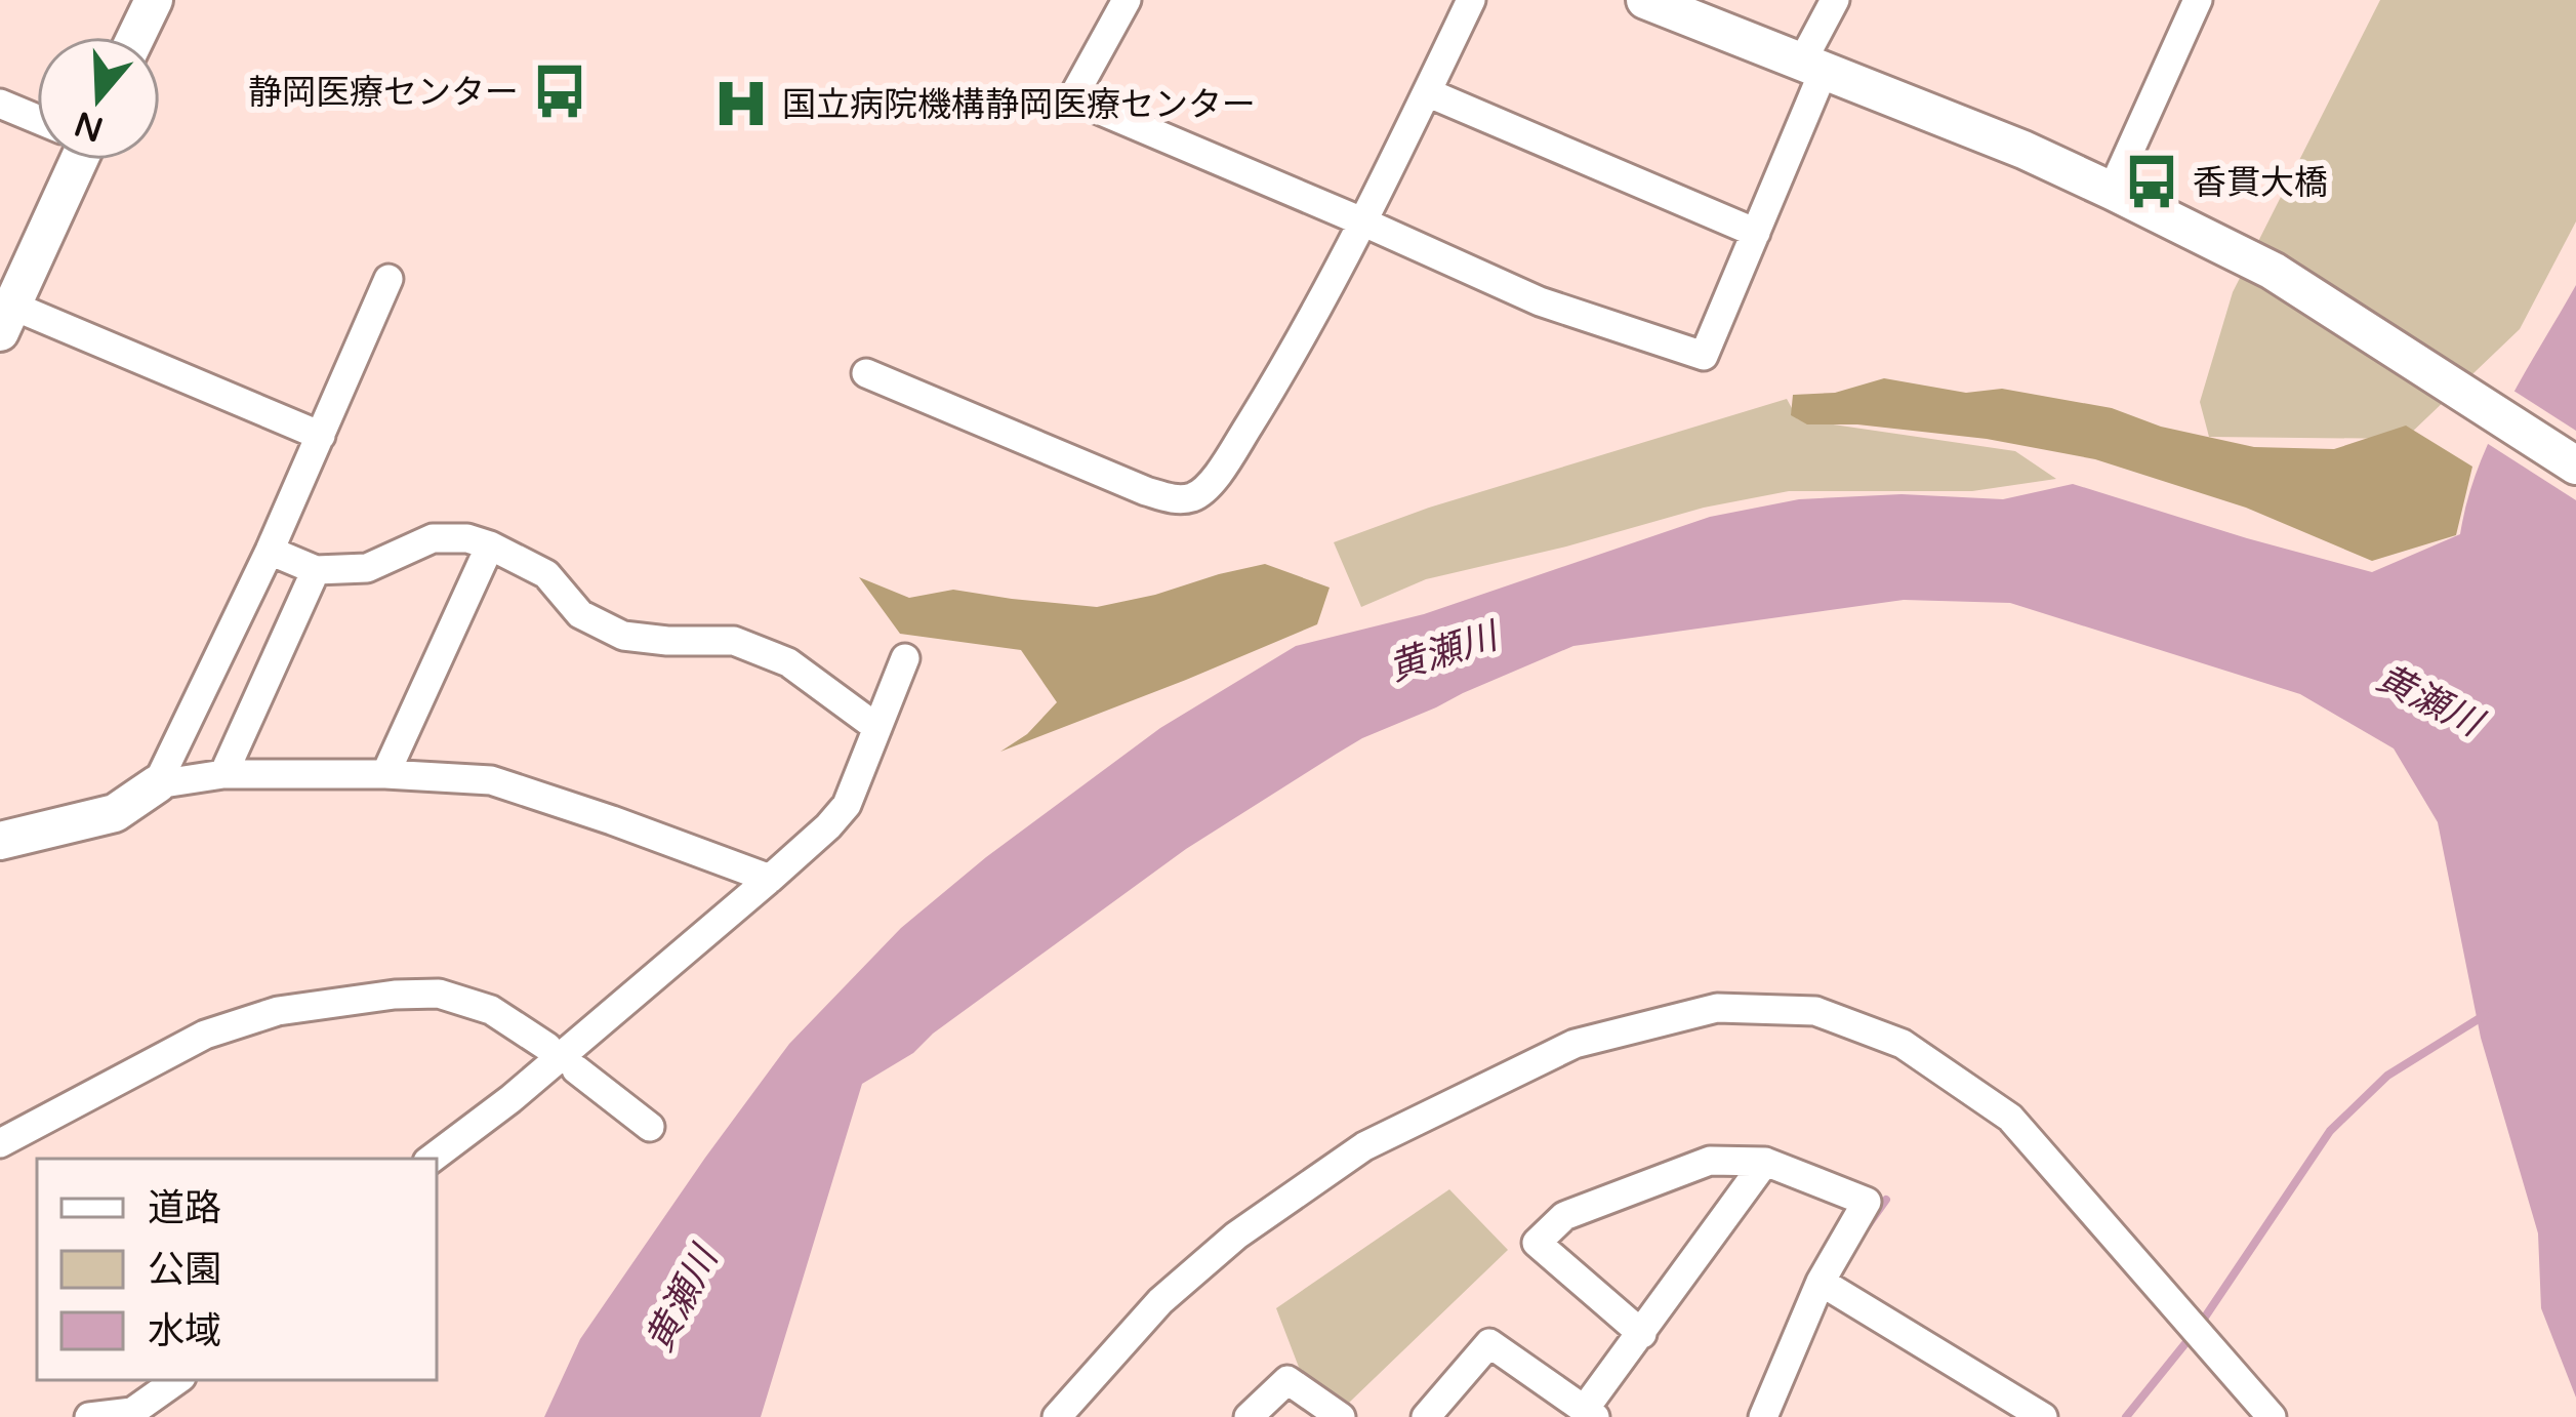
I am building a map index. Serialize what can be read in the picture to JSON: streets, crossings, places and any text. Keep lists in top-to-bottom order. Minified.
{"water":["黄瀬川"],"places":{"bus stop":["静岡医療センター","香貫大橋"],"hospital":["国立病院機構静岡医療センター"]},"legend":["道路","公園","水域"],"north":"bottom"}
